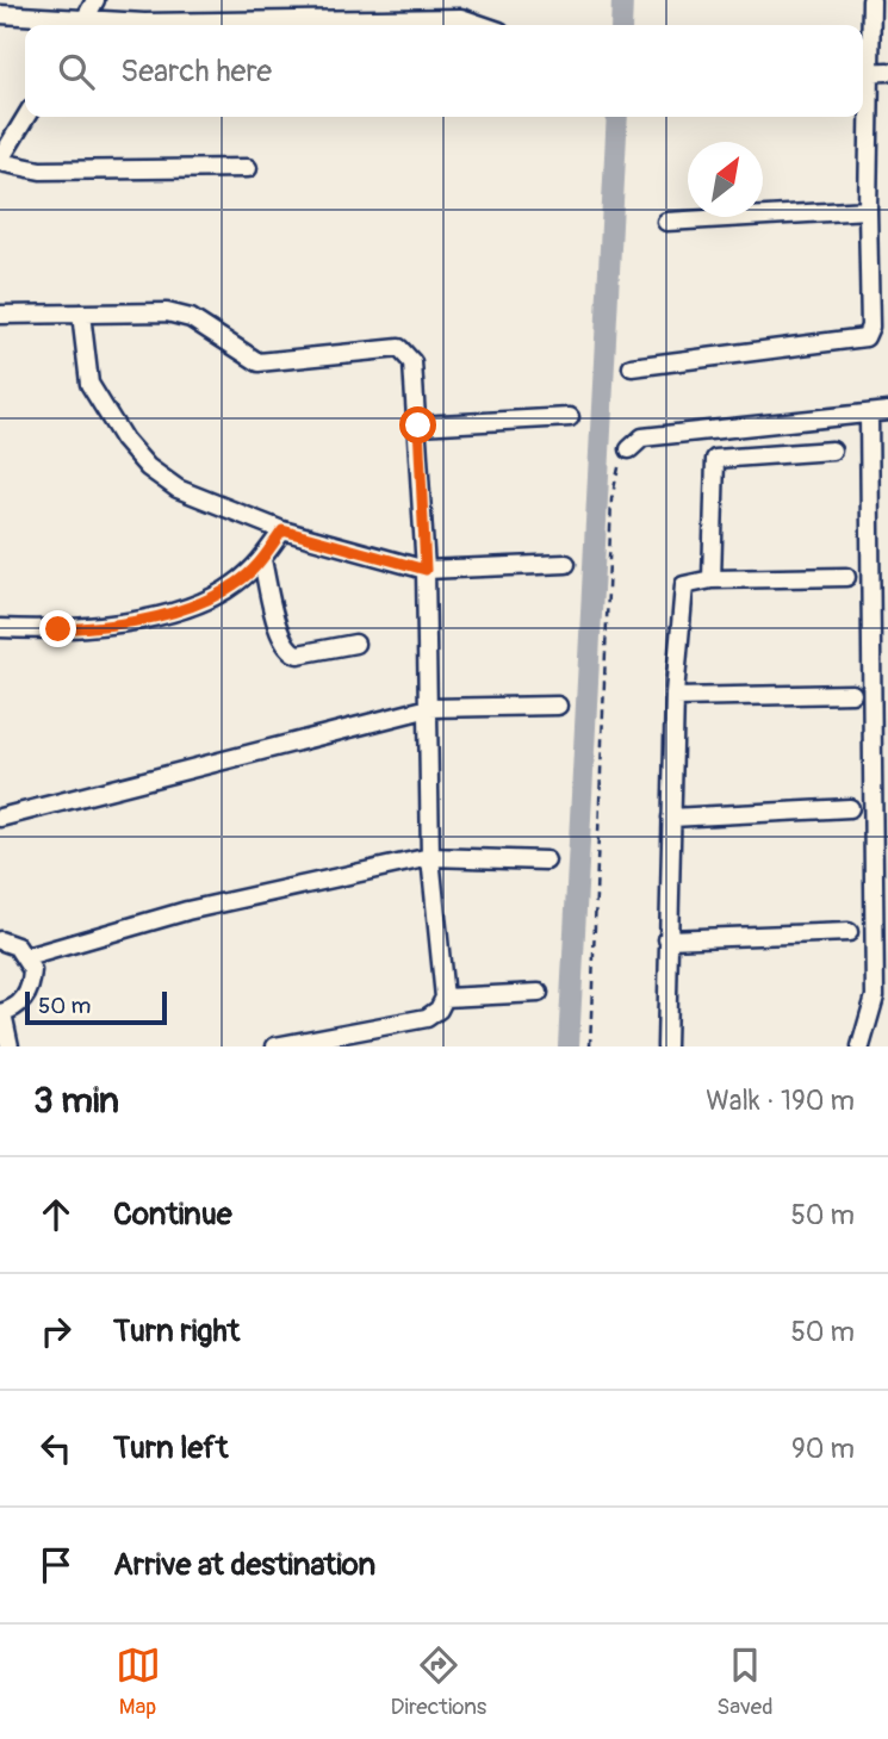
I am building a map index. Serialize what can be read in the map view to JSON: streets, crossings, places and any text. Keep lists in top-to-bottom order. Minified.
{"scale_bar":"50 m","north":"top right","page":{"search":"Search here","scale":"50 m","heading":["3 min","Walk · 190 m"],"list":[["Continue","50 m"],["Turn right","50 m"],["Turn left","90 m"],"Arrive at destination"],"nav":["Map","Directions","Saved"]}}
